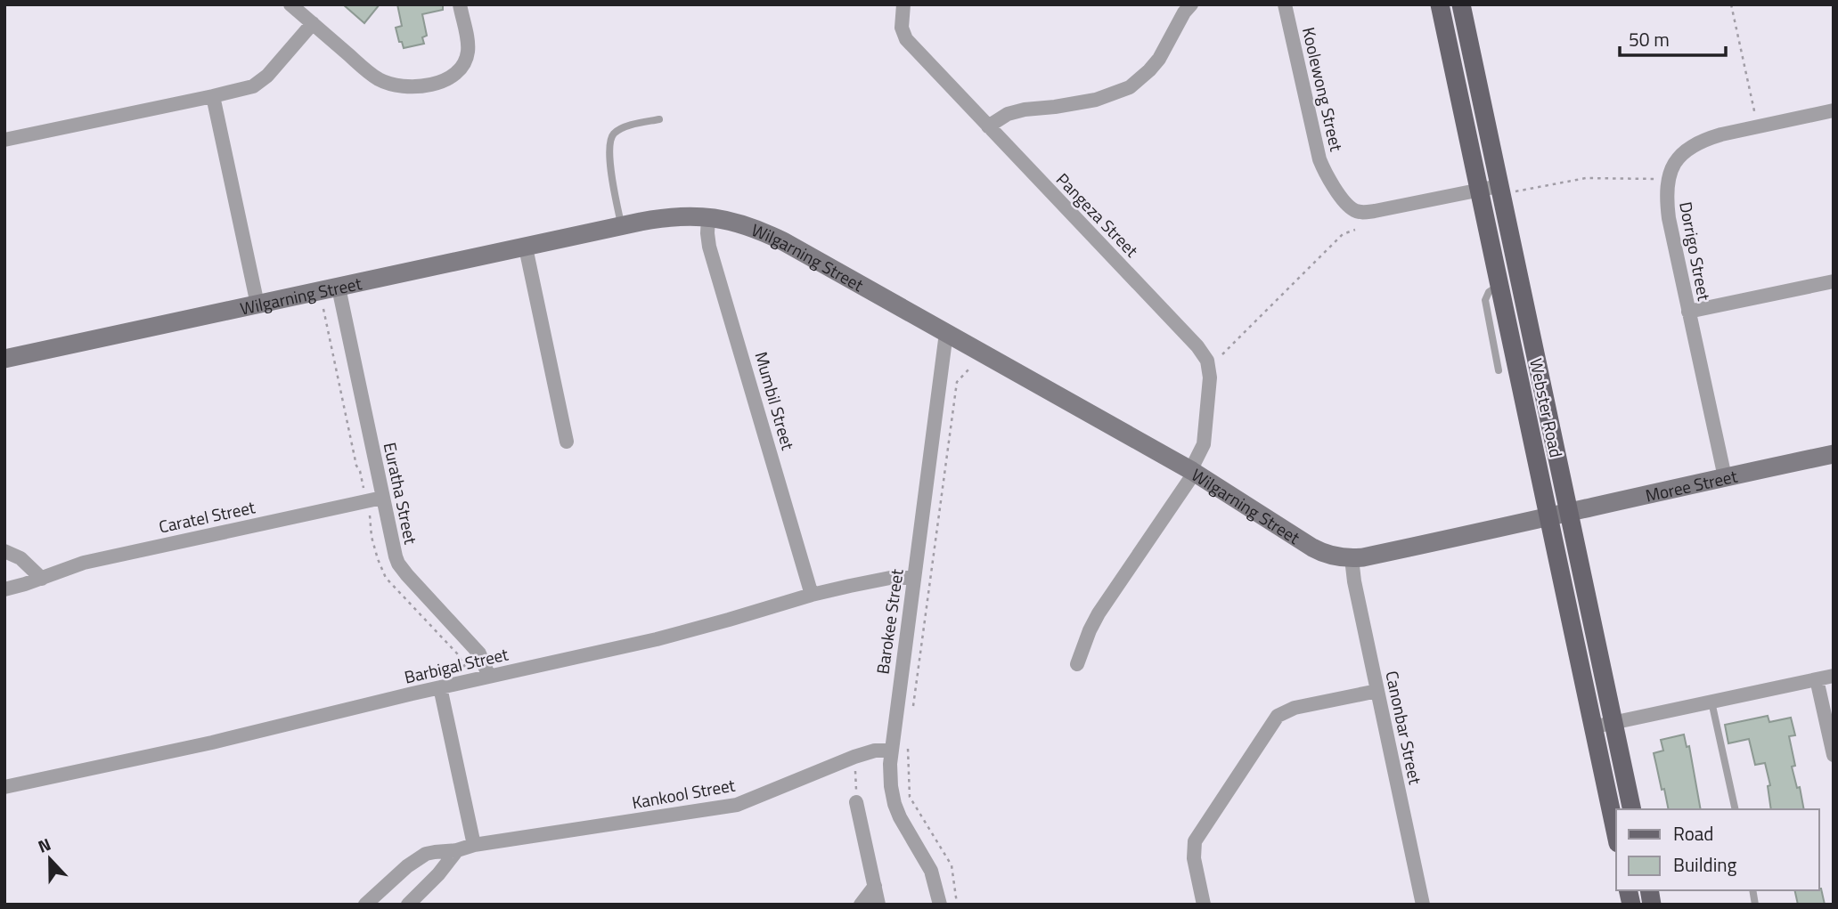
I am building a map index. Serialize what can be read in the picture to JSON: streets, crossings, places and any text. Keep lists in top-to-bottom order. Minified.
{"streets":{"main road":["Webster Road"],"street":["Koolewong Street","Pangeza Street","Dorrigo Street","Wilgarning Street","Mumbil Street","Moree Street","Euratha Street","Caratel Street","Barokee Street","Barbigal Street","Canonbar Street","Kankool Street"]},"crossings":[["Koolewong Street","Webster Road"],["Pangeza Street","Wilgarning Street"],["Dorrigo Street","Moree Street"],["Wilgarning Street","Mumbil Street"],["Wilgarning Street","Webster Road"],["Wilgarning Street","Moree Street"],["Wilgarning Street","Euratha Street"],["Wilgarning Street","Barokee Street"],["Wilgarning Street","Canonbar Street"],["Mumbil Street","Barbigal Street"],["Webster Road","Moree Street"],["Euratha Street","Caratel Street"],["Euratha Street","Barbigal Street"],["Barokee Street","Barbigal Street"],["Barokee Street","Kankool Street"]],"legend":["Road","Building"],"scale_bar":"50 m","north":"top"}
